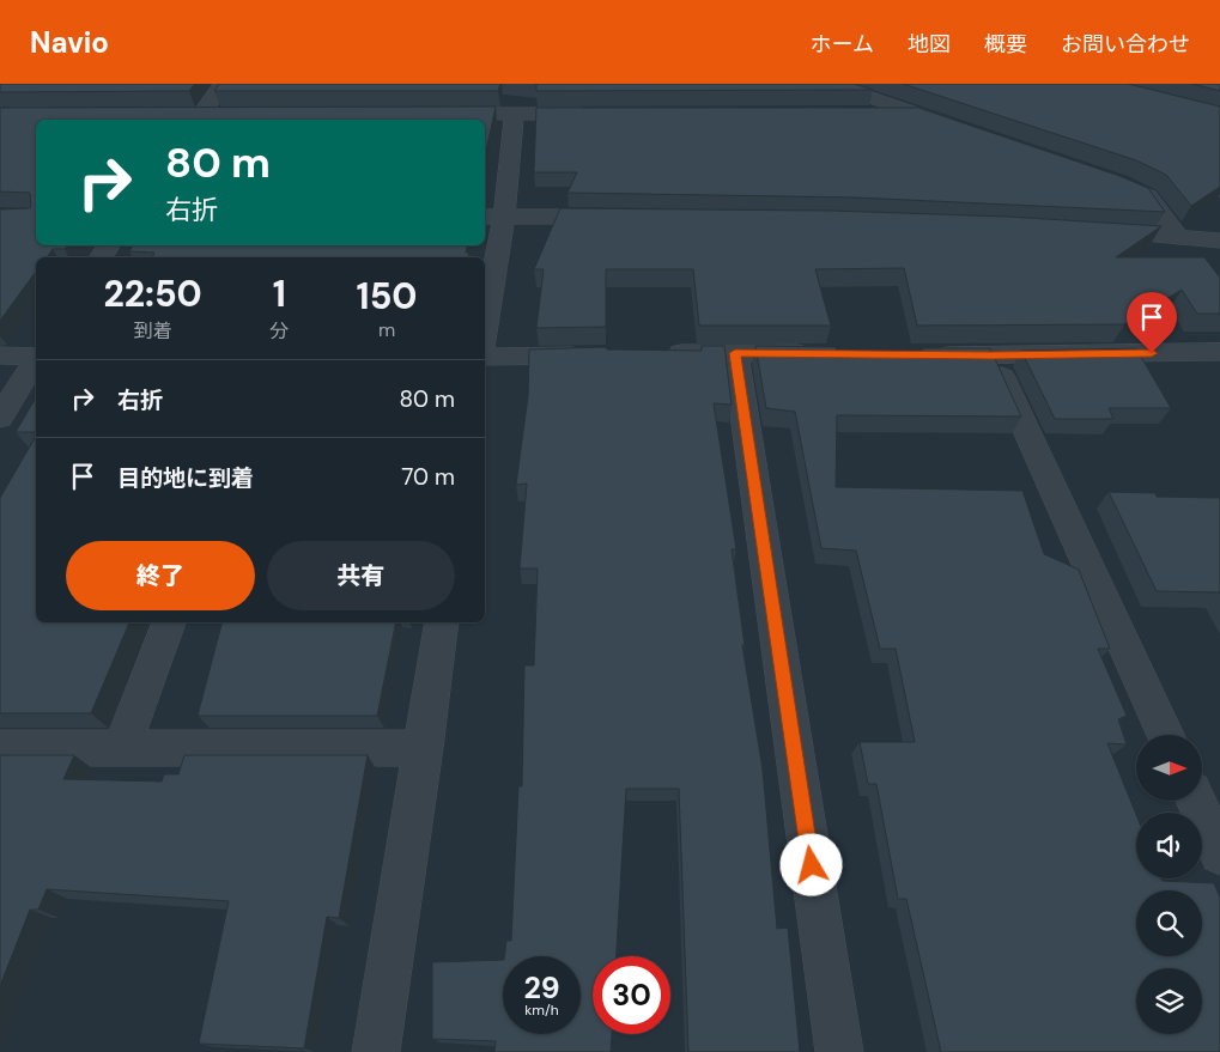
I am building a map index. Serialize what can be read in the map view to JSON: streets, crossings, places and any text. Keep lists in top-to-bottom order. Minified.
{"north":"right","page":{"header":"Navio","nav":["ホーム","地図","概要","お問い合わせ"],"turn":["80 m","右折"],"eta":["22:50","到着","1","分","150","m"],"list":[{"name":"右折","value":"80 m"},{"name":"目的地に到着","value":"70 m"}],"buttons":["終了","共有"],"speed":"29 km/h","limit":"30"}}
